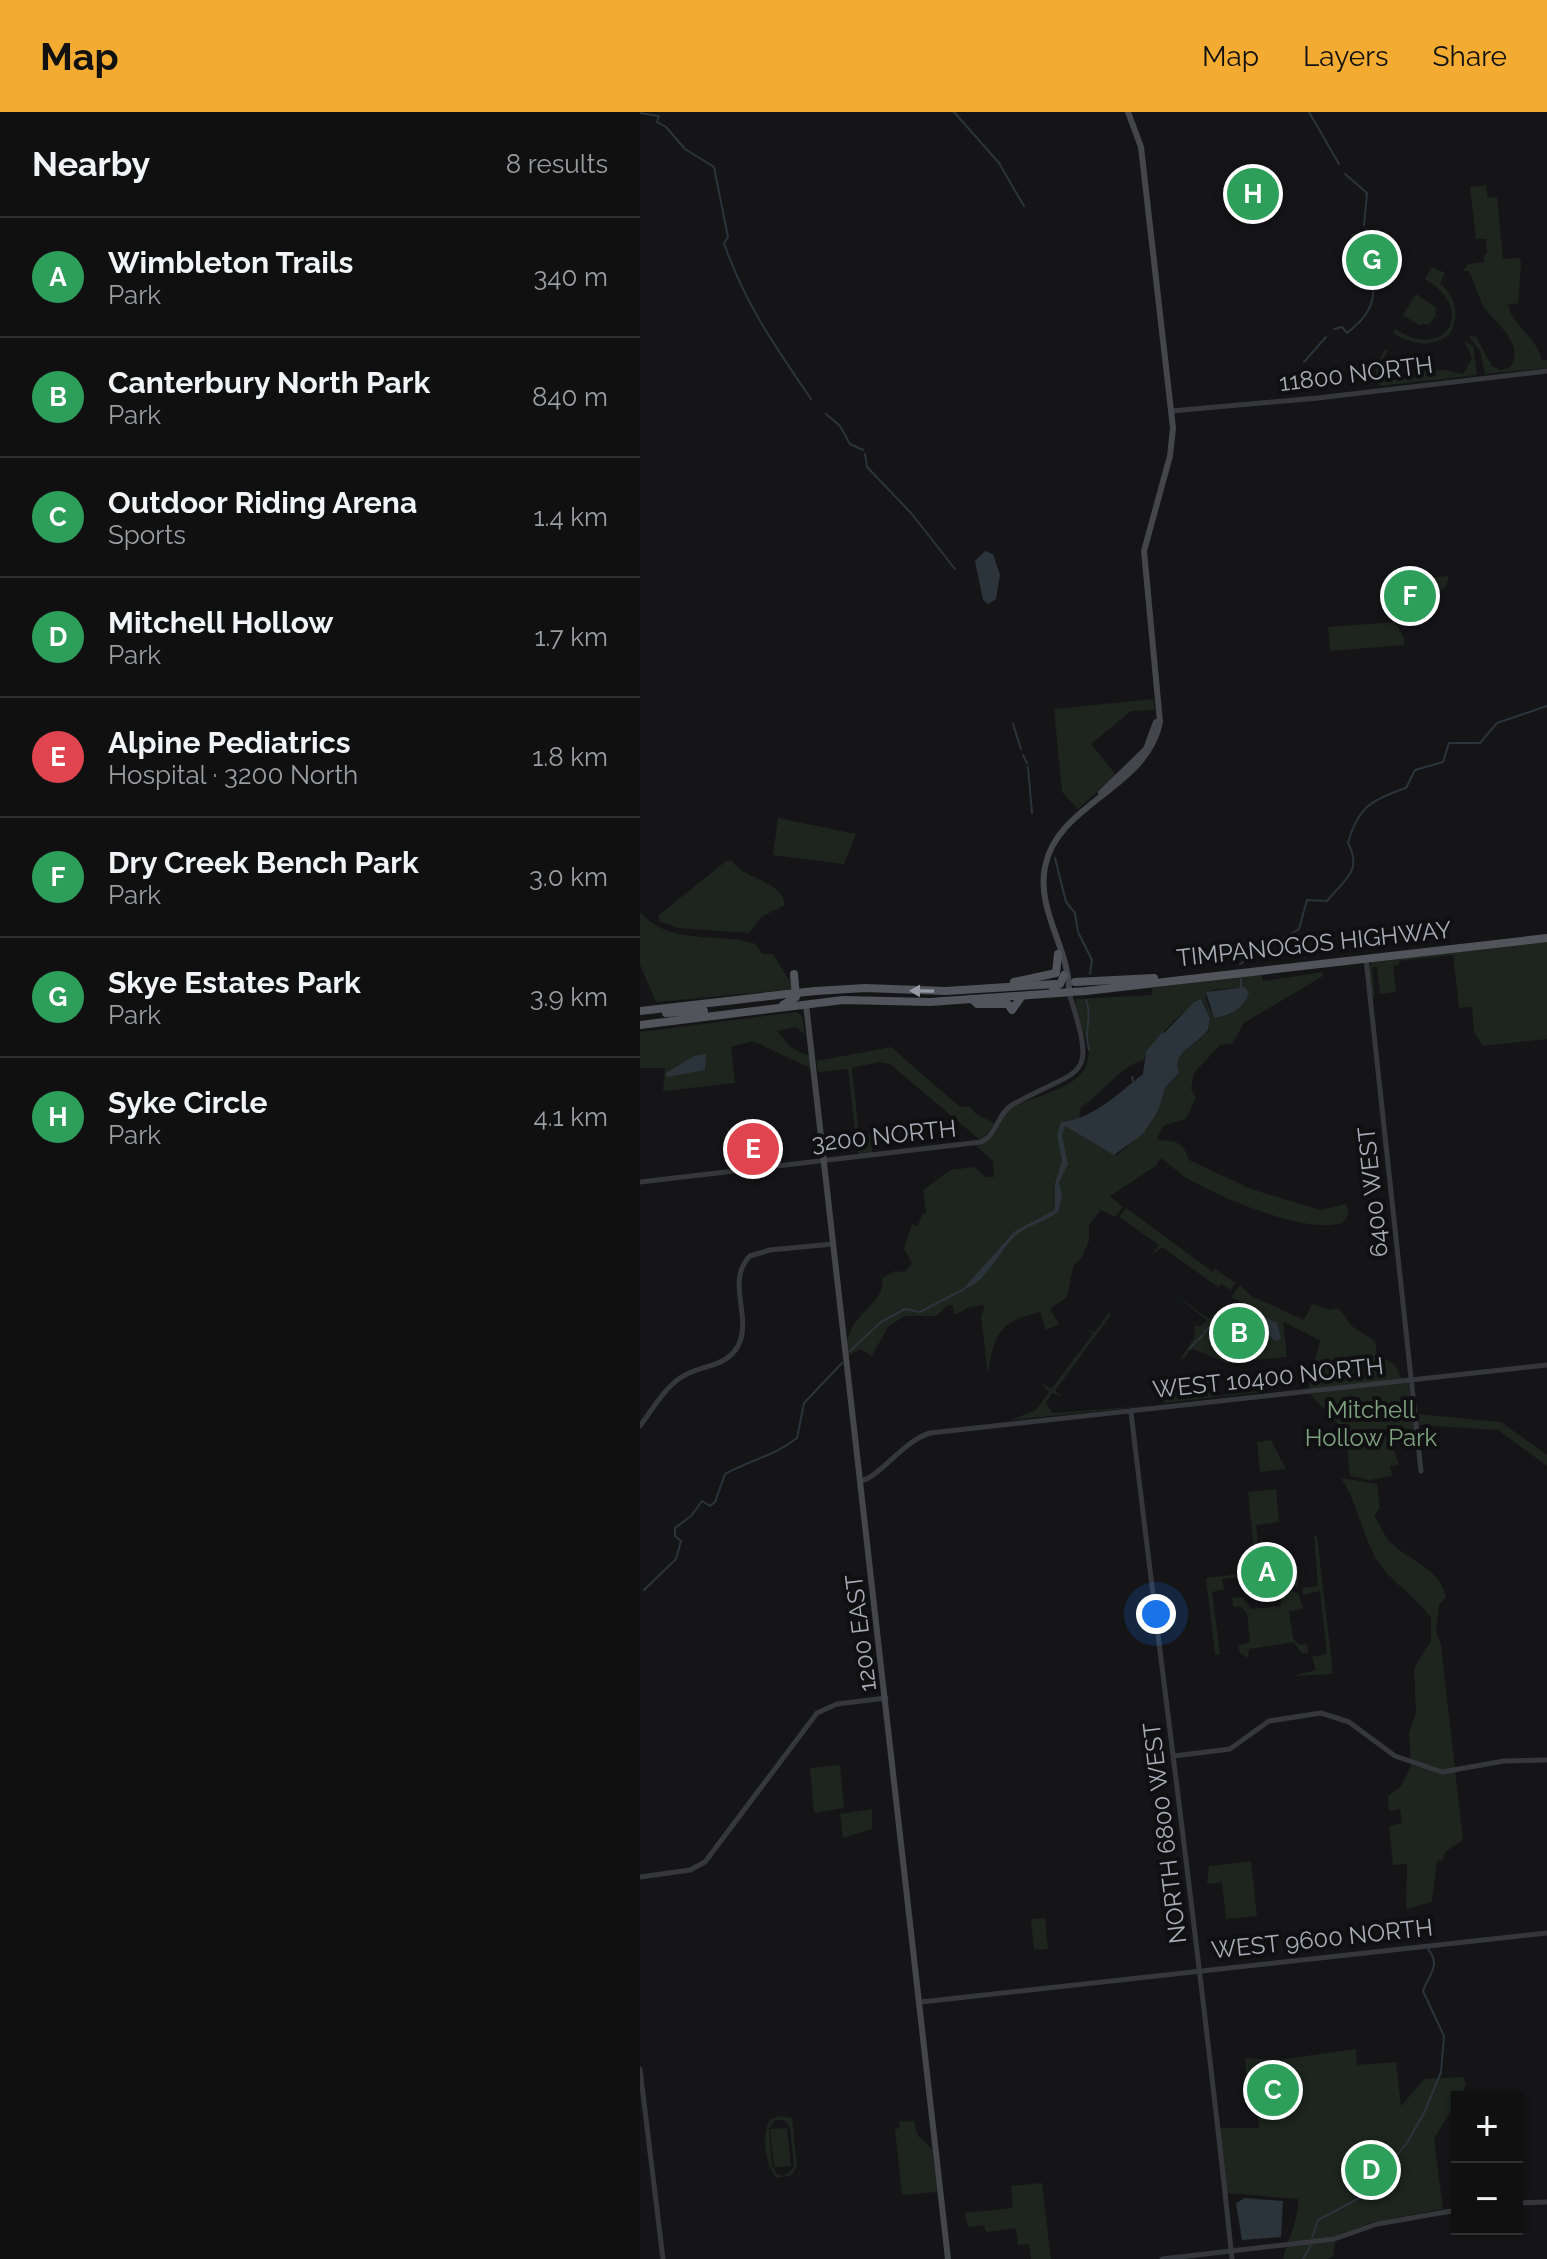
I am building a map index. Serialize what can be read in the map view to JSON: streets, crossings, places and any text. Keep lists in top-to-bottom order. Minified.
{"streets":{"main road":["TIMPANOGOS HIGHWAY","1200 EAST"],"street":["11800 NORTH","3200 NORTH","6400 WEST","WEST 10400 NORTH","NORTH 6800 WEST","WEST 9600 NORTH"]},"crossings":[["TIMPANOGOS HIGHWAY","3200 NORTH"],["TIMPANOGOS HIGHWAY","6400 WEST"],["3200 NORTH","1200 EAST"],["6400 WEST","WEST 10400 NORTH"],["WEST 10400 NORTH","1200 EAST"],["WEST 10400 NORTH","NORTH 6800 WEST"],["1200 EAST","WEST 9600 NORTH"],["NORTH 6800 WEST","WEST 9600 NORTH"]],"parks":["Mitchell Hollow Park"],"page":{"header":"Map","nav":["Map","Layers","Share"],"heading":["Nearby","8 results"],"pins":["H","G","F","E","B","A","C","D"],"list":[{"mark":"A","name":"Wimbleton Trails","note":"Park","value":"340 m"},{"mark":"B","name":"Canterbury North Park","note":"Park","value":"840 m"},{"mark":"C","name":"Outdoor Riding Arena","note":"Sports","value":"1.4 km"},{"mark":"D","name":"Mitchell Hollow","note":"Park","value":"1.7 km"},{"mark":"E","name":"Alpine Pediatrics","note":"Hospital · 3200 North","value":"1.8 km"},{"mark":"F","name":"Dry Creek Bench Park","note":"Park","value":"3.0 km"},{"mark":"G","name":"Skye Estates Park","note":"Park","value":"3.9 km"},{"mark":"H","name":"Syke Circle","note":"Park","value":"4.1 km"}],"map_buttons":["+","−"]}}
